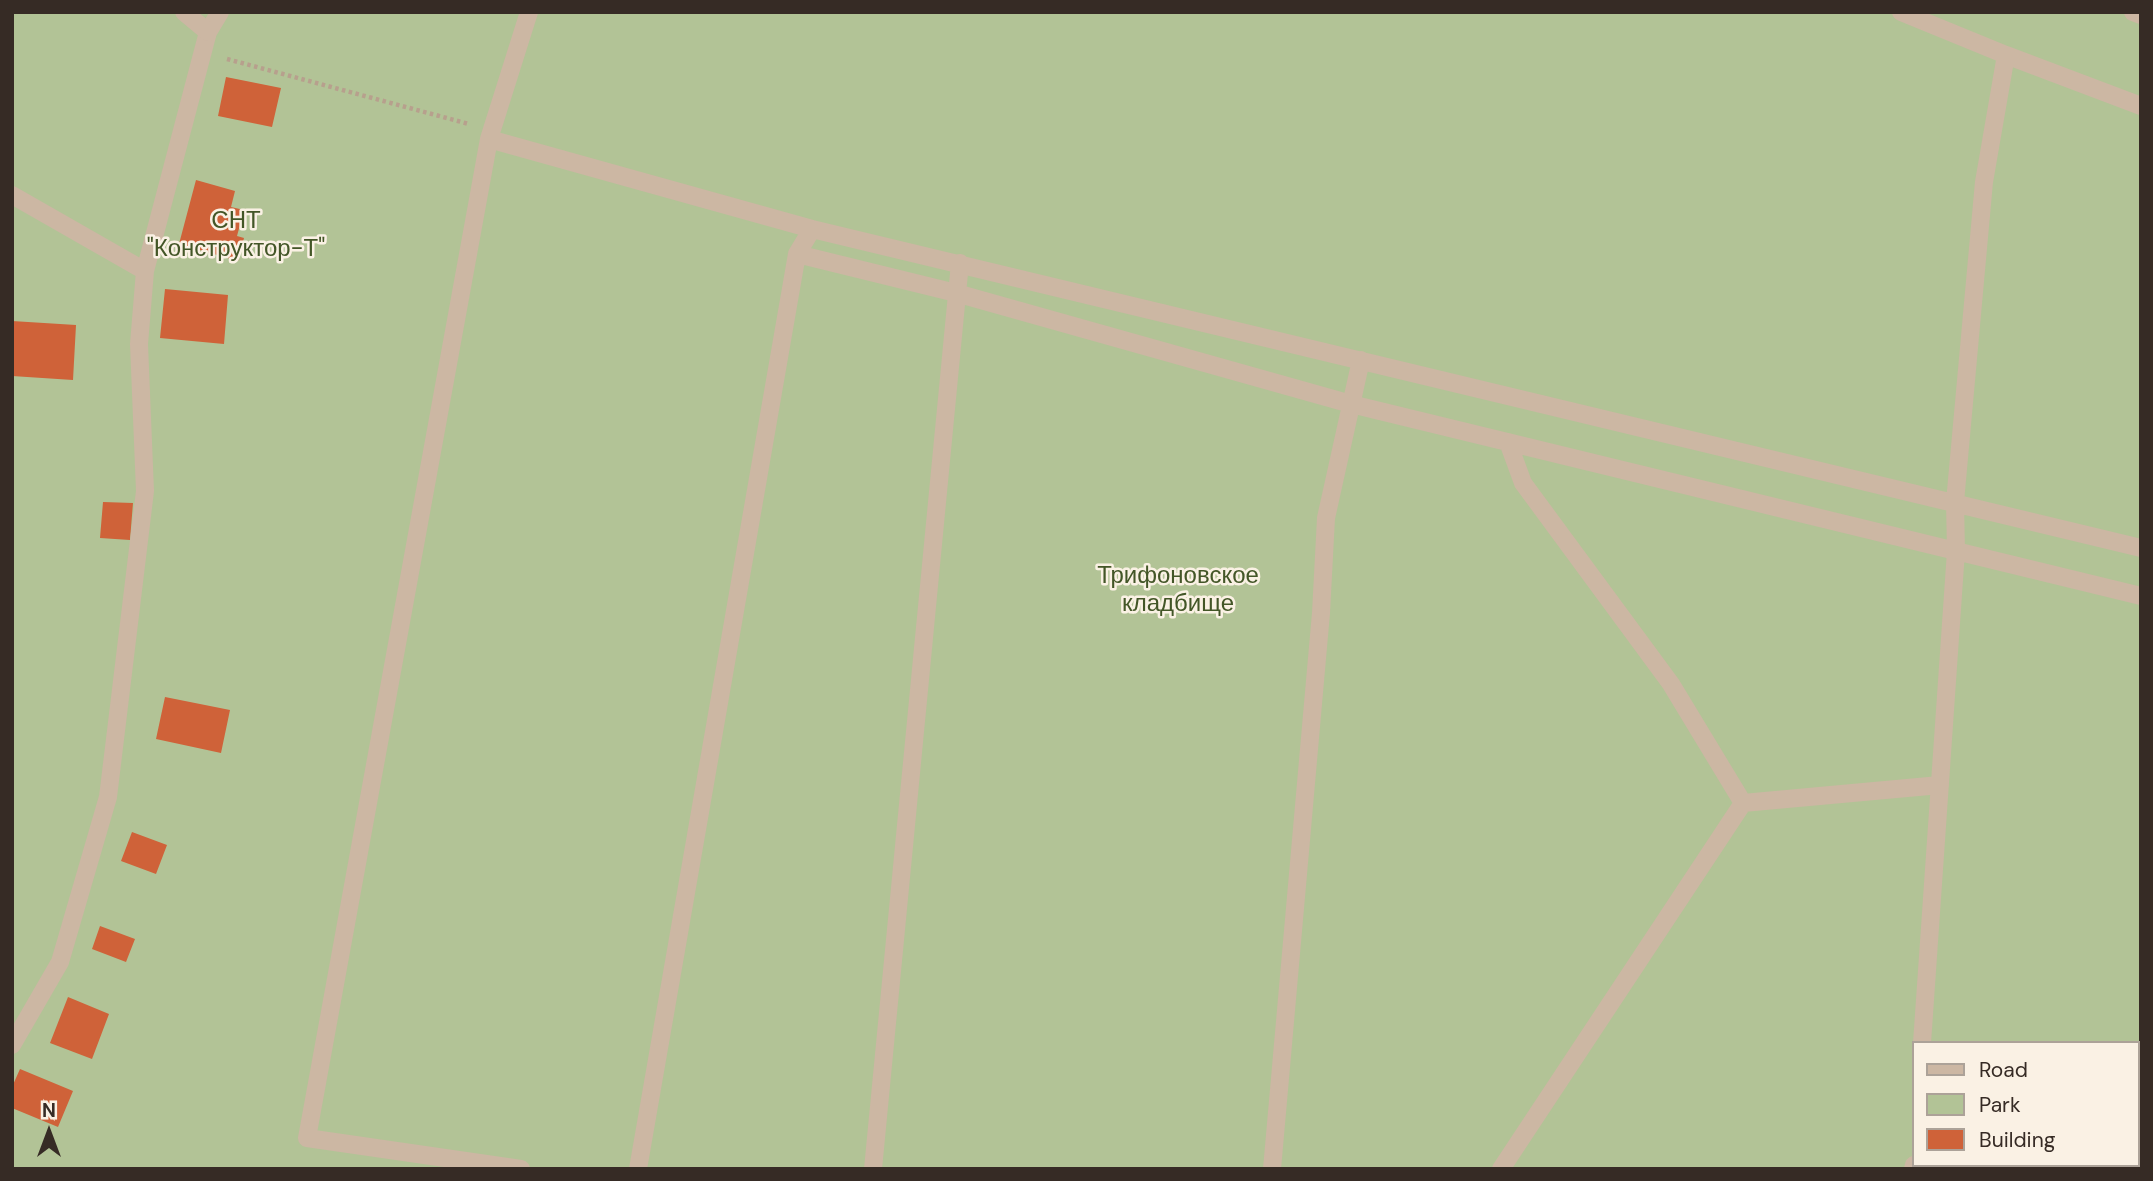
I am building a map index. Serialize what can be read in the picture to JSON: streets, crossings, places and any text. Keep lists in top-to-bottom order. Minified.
{"parks":["СНТ \"Конструктор-Т\"","Трифоновское кладбище"],"legend":["Road","Park","Building"],"north":"top"}
